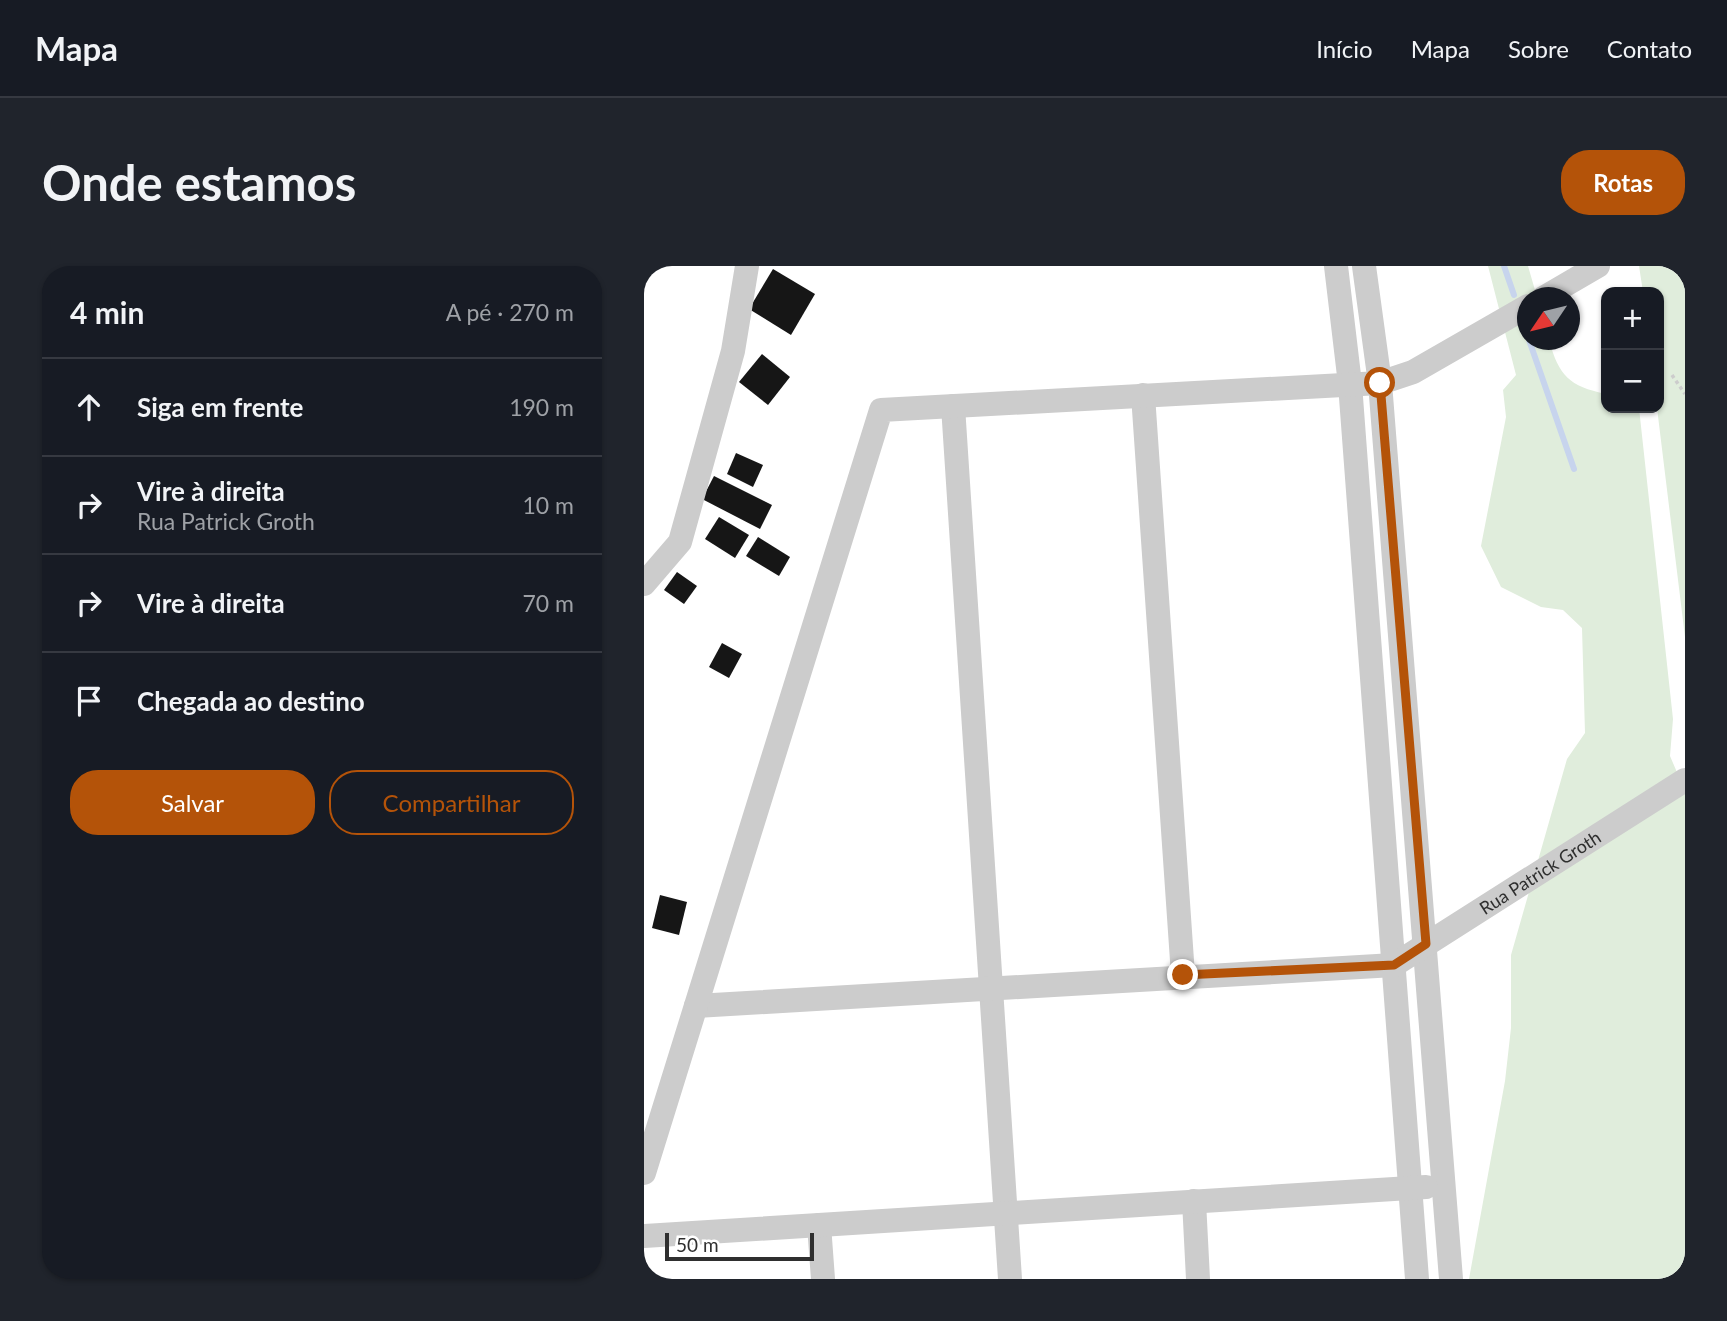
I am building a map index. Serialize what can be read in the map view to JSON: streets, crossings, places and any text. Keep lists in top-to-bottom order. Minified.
{"streets":{"street":["Rua Patrick Groth"]},"scale_bar":"50 m","north":"bottom left","page":{"header":"Mapa","nav":["Início","Mapa","Sobre","Contato"],"buttons":["Rotas",["Salvar","Compartilhar"]],"title":"Onde estamos","heading":["4 min","A pé · 270 m"],"map_buttons":["+","−"],"list":[["Siga em frente","190 m"],["Vire à direita","Rua Patrick Groth","10 m"],["Vire à direita","70 m"],"Chegada ao destino"],"scale":"50 m"}}
